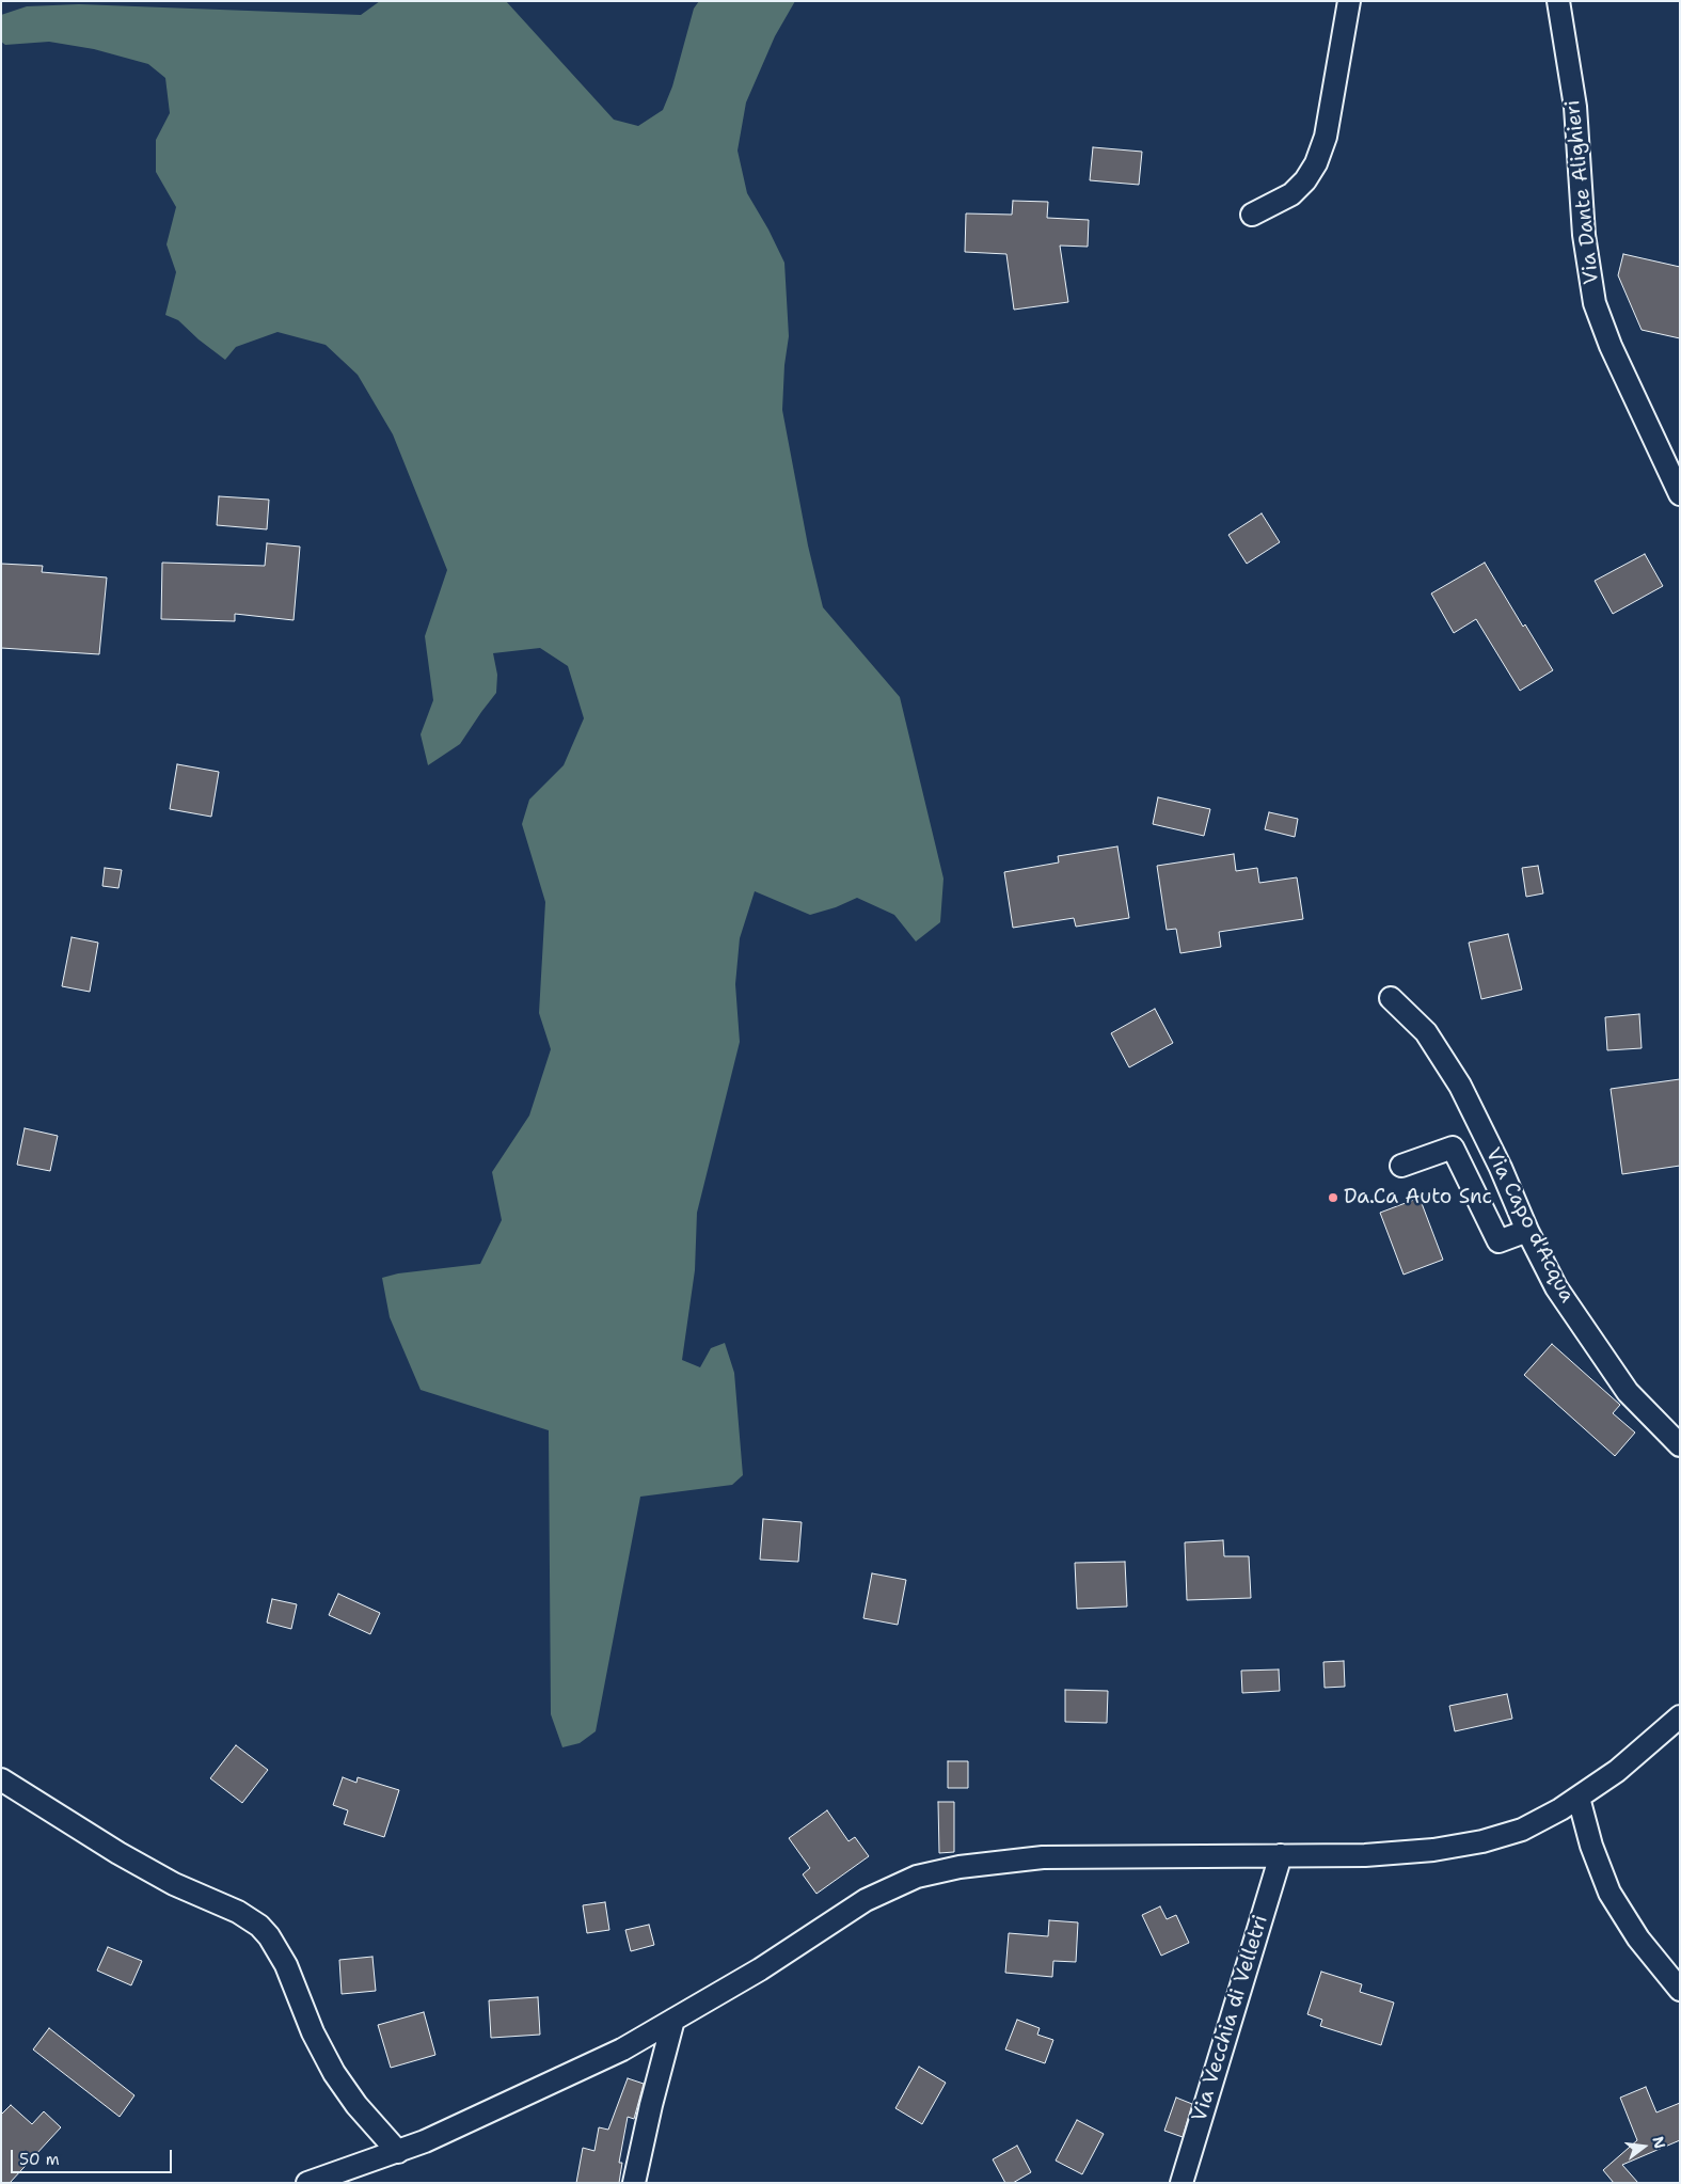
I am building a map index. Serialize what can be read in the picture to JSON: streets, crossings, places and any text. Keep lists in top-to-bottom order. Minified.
{"streets":{"street":["Via Dante Alighieri","Via Capo d'Acqua","Via Vecchia di Velletri"]},"places":["Da.Ca Auto Snc"],"scale_bar":"50 m","north":"right"}
